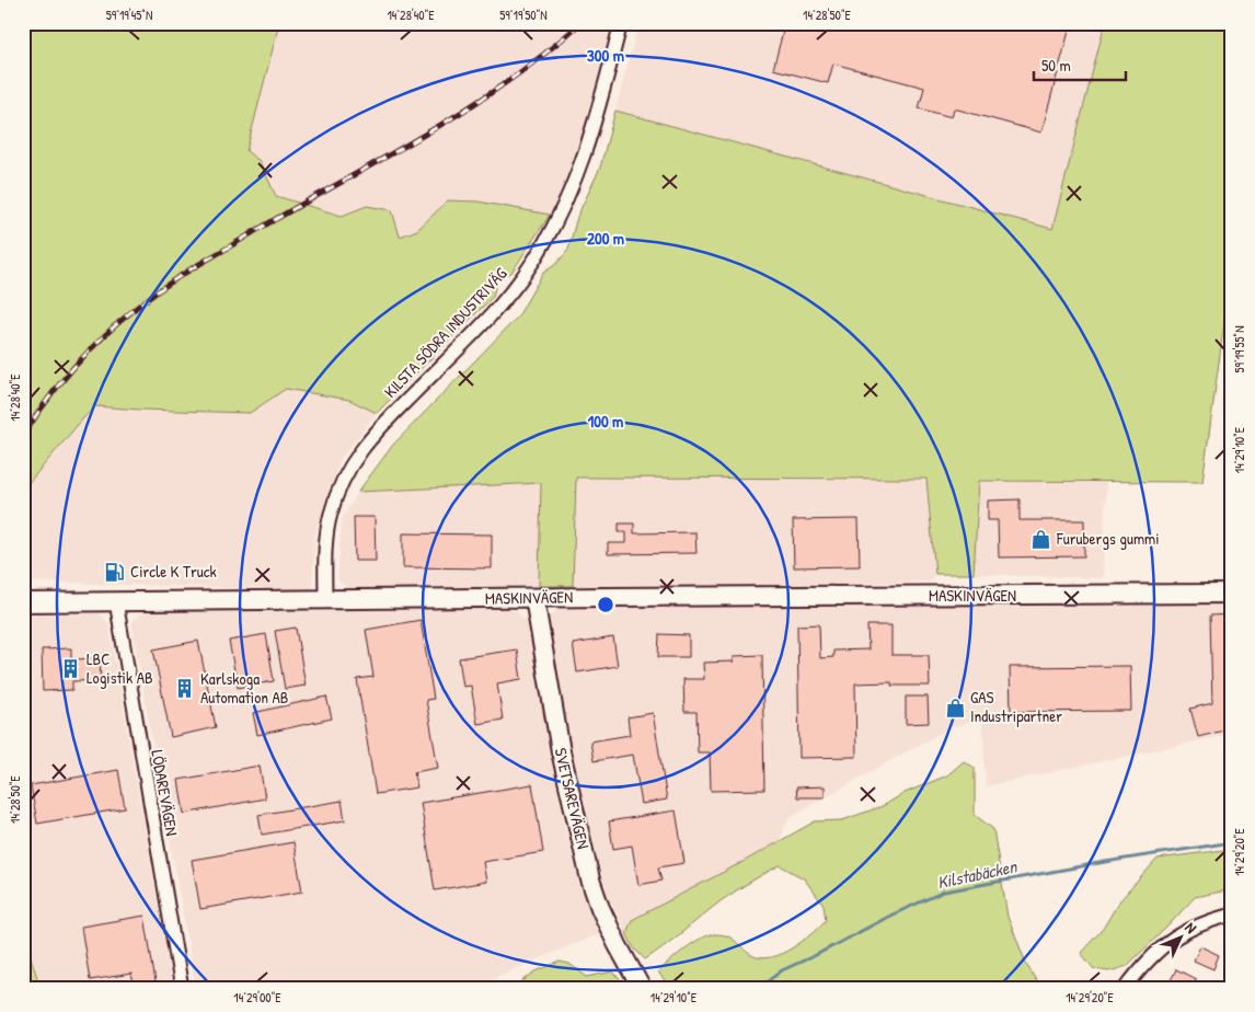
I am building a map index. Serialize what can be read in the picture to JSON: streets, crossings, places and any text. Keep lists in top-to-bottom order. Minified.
{"streets":{"street":["KILSTA SÖDRA INDUSTRIVÄG","MASKINVÄGEN","LÖDAREVÄGEN","SVETSAREVÄGEN"]},"crossings":[["KILSTA SÖDRA INDUSTRIVÄG","MASKINVÄGEN"],["MASKINVÄGEN","LÖDAREVÄGEN"],["MASKINVÄGEN","SVETSAREVÄGEN"]],"water":["Kilstabäcken"],"places":{"shop":["Furubergs gummi","GAS Industripartner"],"fuel station":["Circle K Truck"],"building":["LBC Logistik AB","Karlskoga Automation AB"]},"scale_bar":"50 m","north":"top right","coordinates":["59°19'45\"N","14°28'40\"E","59°19'50\"N","14°28'50\"E","59°19'55\"N","14°29'10\"E","14°29'20\"E","14°29'00\"E"],"rings":["300 m","200 m","100 m"]}
